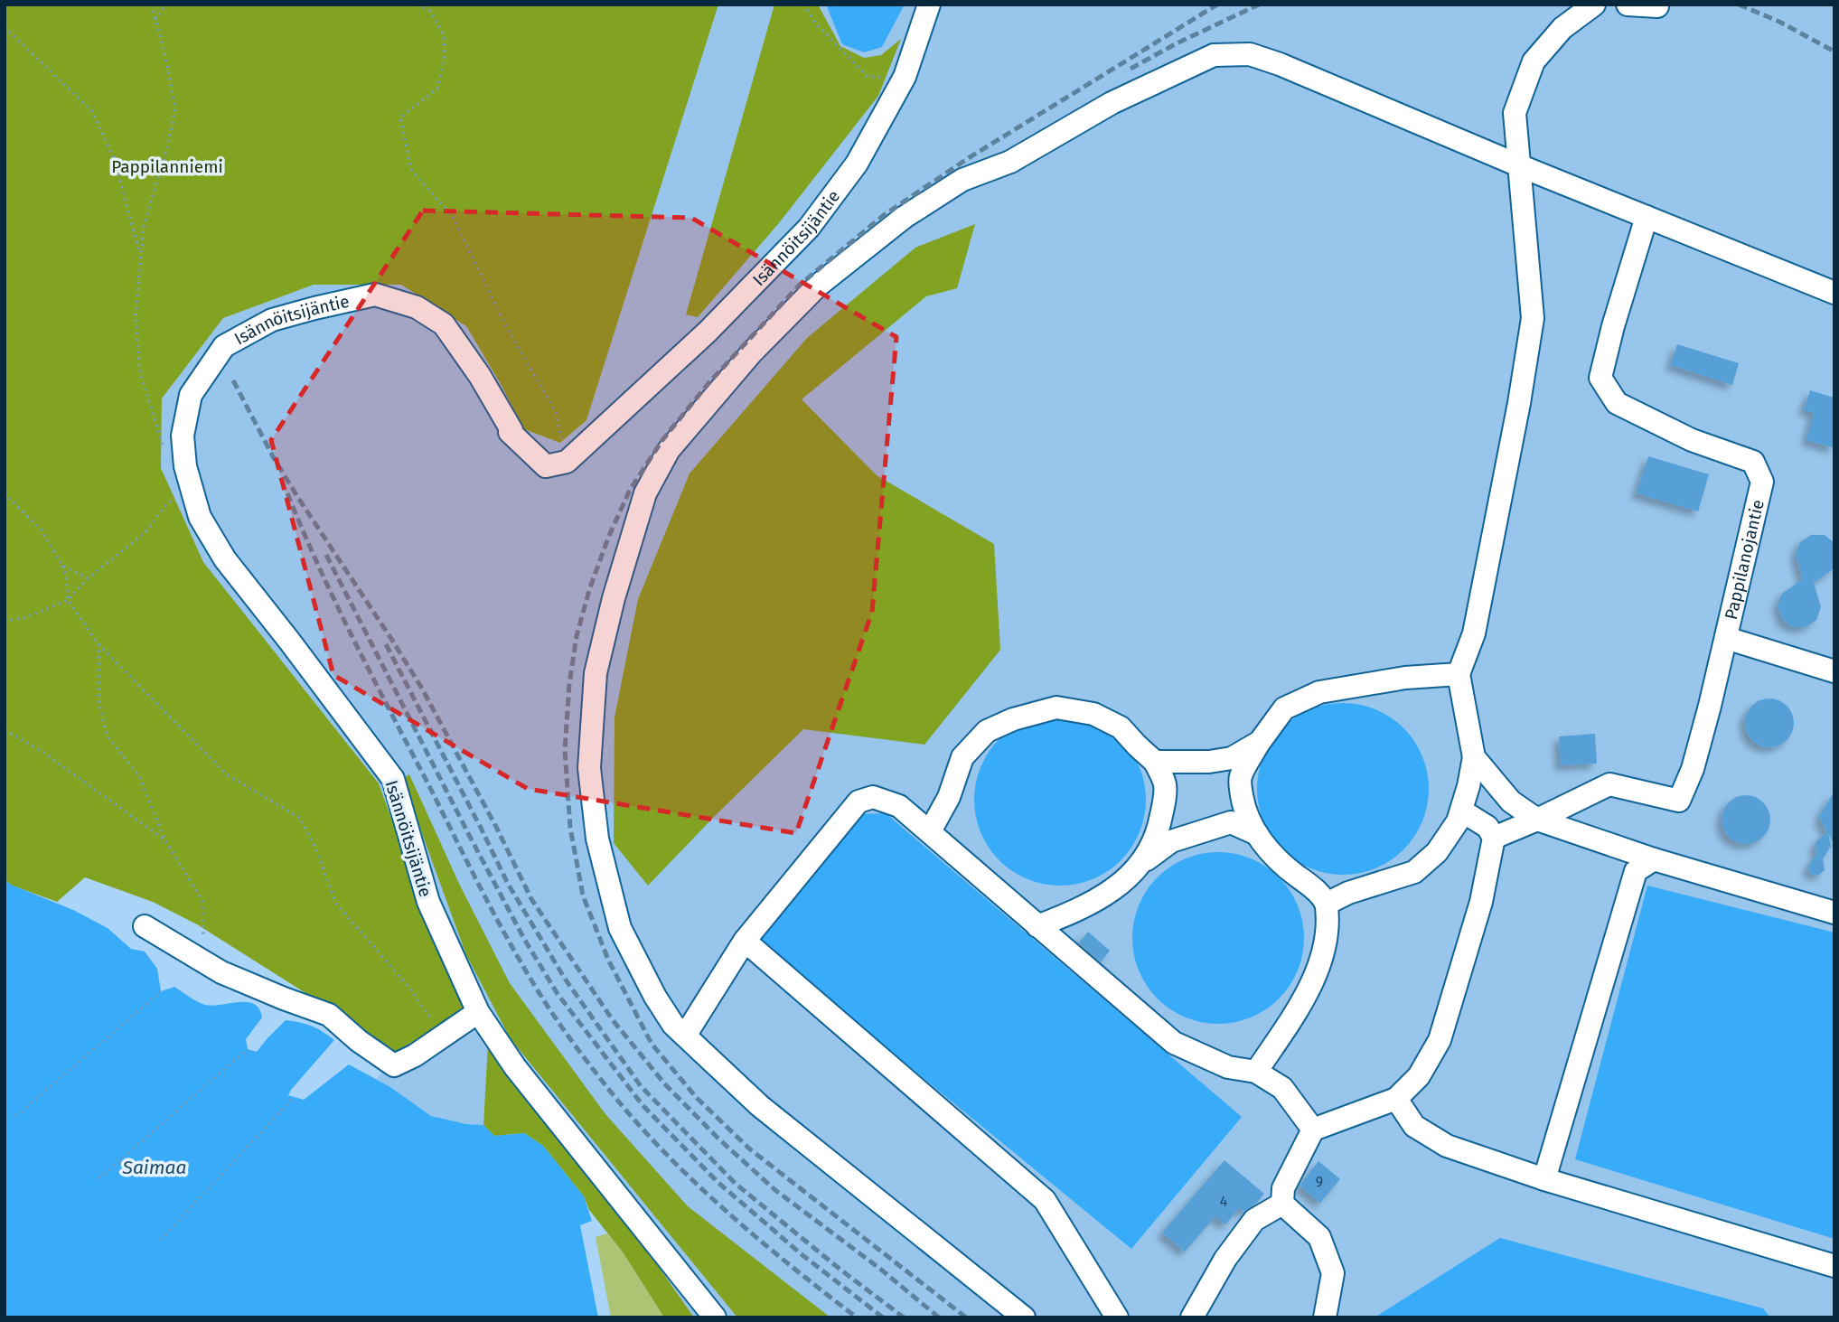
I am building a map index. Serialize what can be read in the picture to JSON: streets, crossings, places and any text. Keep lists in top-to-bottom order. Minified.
{"streets":{"street":["Isännöitsijäntie","Pappilanojantie"]},"water":["Saimaa"],"parks":["Pappilanniemi"],"house_numbers":["9","4"]}
